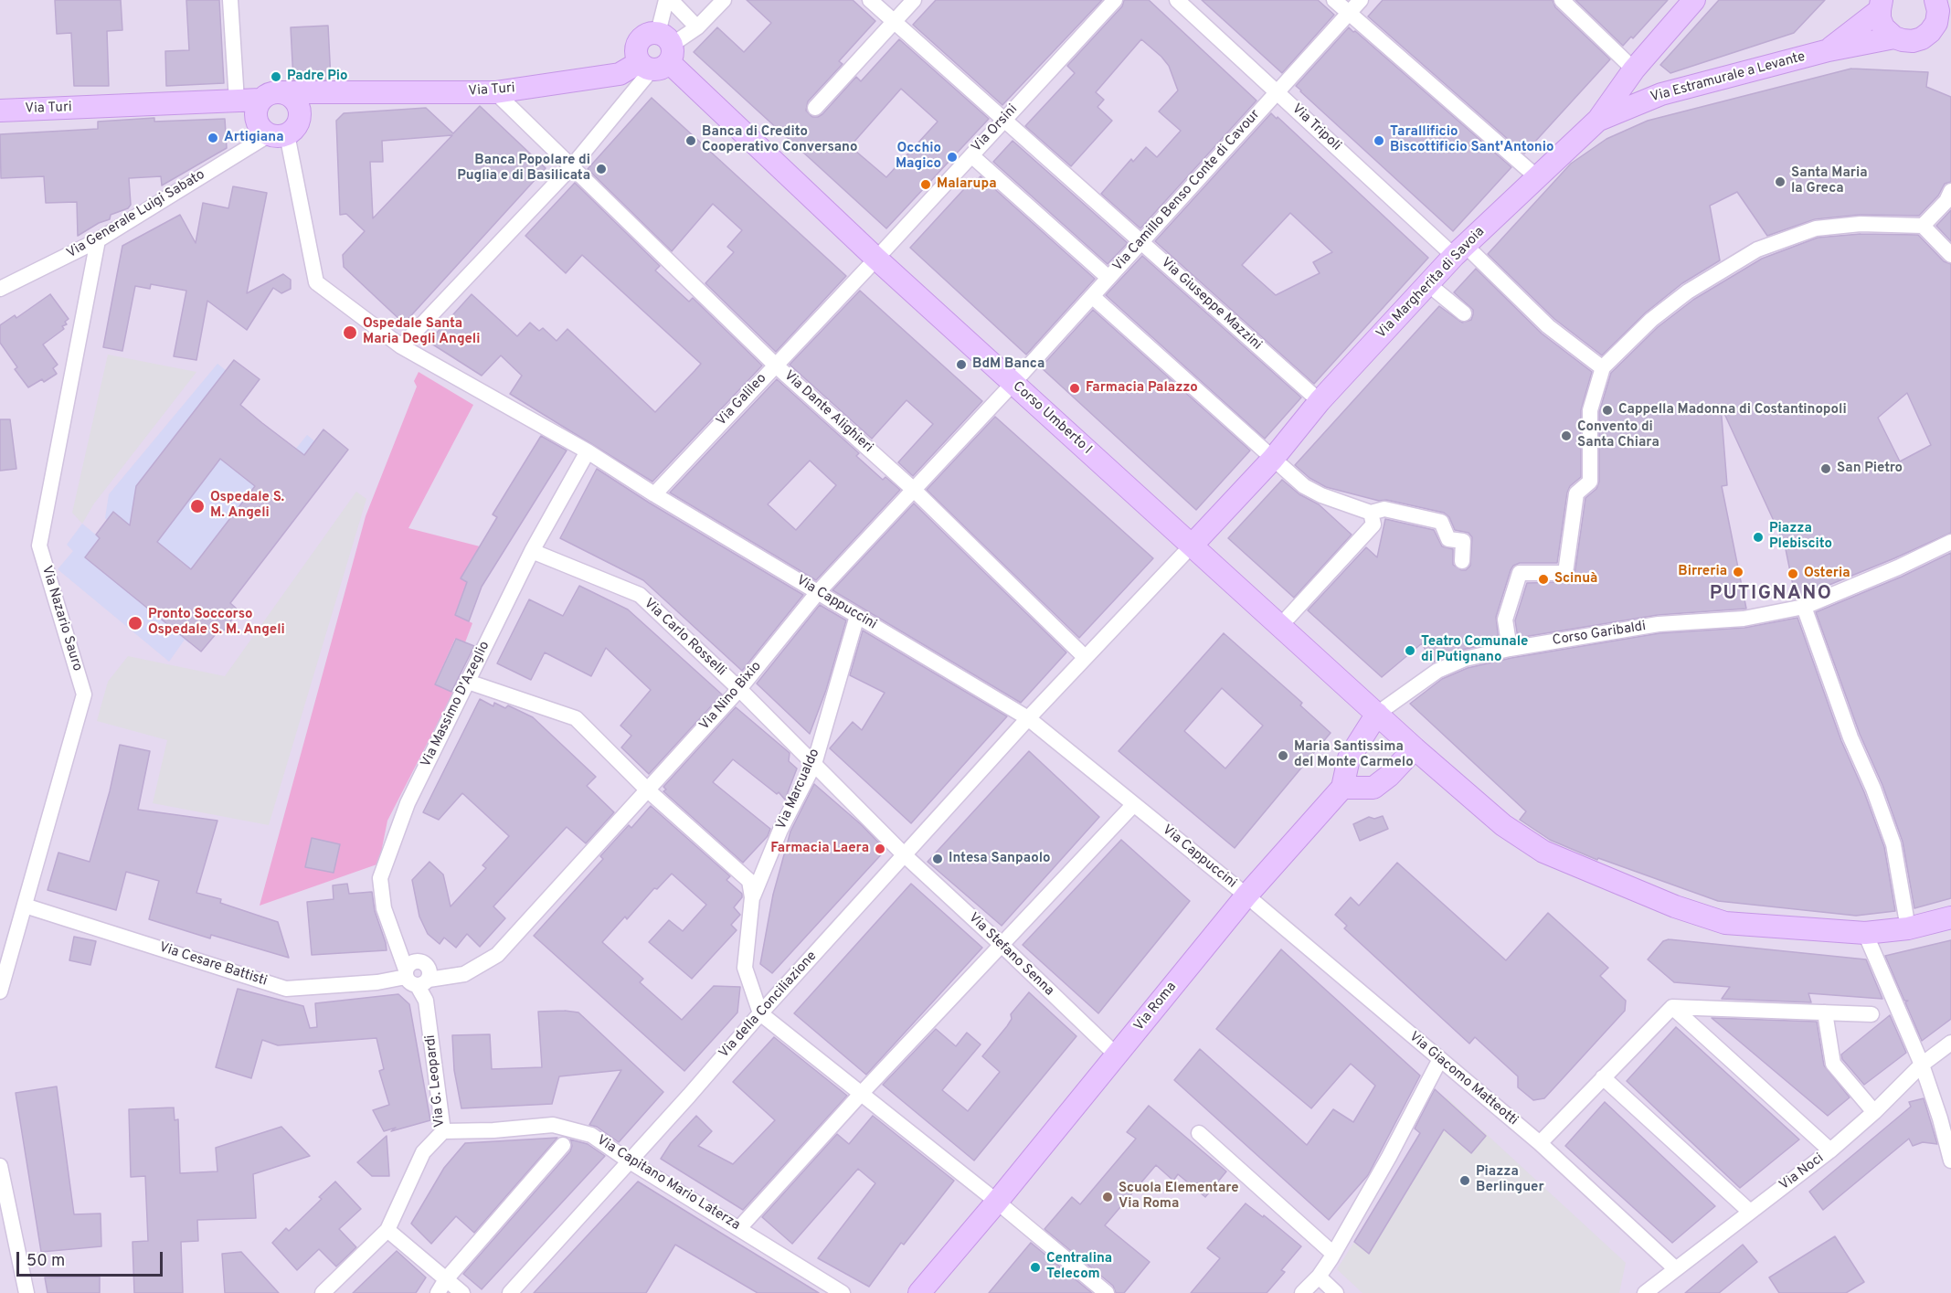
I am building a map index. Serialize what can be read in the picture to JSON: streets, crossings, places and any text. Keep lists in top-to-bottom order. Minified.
{"streets":{"street":["Via Estramurale a Levante","Via Turi","Via Tripoli","Via Orsini","Via Camillo Benso Conte di Cavour","Via Generale Luigi Sabato","Via Margherita di Savoia","Via Giuseppe Mazzini","Via Galileo","Via Dante Alighieri","Corso Umberto I","Via Cappuccini","Via Nazario Sauro","Corso Garibaldi","Via Carlo Rosselli","Via Nino Bixio","Via Massimo D'Azeglio","Via Marcualdo","Via Stefano Senna","Via Cesare Battisti","Via della Conciliazione","Via Roma","Via Giacomo Matteotti","Via G. Leopardi","Via Noci","Via Capitano Mario Laterza"]},"crossings":[["Via Estramurale a Levante","Via Margherita di Savoia"],["Via Turi","Via Generale Luigi Sabato"],["Via Turi","Via Dante Alighieri"],["Via Turi","Corso Umberto I"],["Via Turi","Via Cappuccini"],["Via Tripoli","Via Camillo Benso Conte di Cavour"],["Via Tripoli","Via Margherita di Savoia"],["Via Orsini","Via Giuseppe Mazzini"],["Via Orsini","Via Galileo"],["Via Orsini","Corso Umberto I"],["Via Camillo Benso Conte di Cavour","Via Giuseppe Mazzini"],["Via Camillo Benso Conte di Cavour","Corso Umberto I"],["Via Camillo Benso Conte di Cavour","Via Nino Bixio"],["Via Generale Luigi Sabato","Via Cappuccini"],["Via Generale Luigi Sabato","Via Nazario Sauro"],["Via Margherita di Savoia","Via Giuseppe Mazzini"],["Via Margherita di Savoia","Corso Umberto I"],["Via Margherita di Savoia","Via della Conciliazione"],["Via Galileo","Via Dante Alighieri"],["Via Galileo","Corso Umberto I"],["Via Galileo","Via Cappuccini"],["Via Dante Alighieri","Via Nino Bixio"],["Via Dante Alighieri","Via della Conciliazione"],["Corso Umberto I","Corso Garibaldi"],["Corso Umberto I","Via Nino Bixio"],["Corso Umberto I","Via della Conciliazione"],["Corso Umberto I","Via Roma"],["Via Cappuccini","Via Nino Bixio"],["Via Cappuccini","Via Massimo D'Azeglio"],["Via Cappuccini","Via Marcualdo"],["Via Cappuccini","Via della Conciliazione"],["Via Cappuccini","Via Roma"],["Via Cappuccini","Via Giacomo Matteotti"],["Via Nazario Sauro","Via Cesare Battisti"],["Corso Garibaldi","Via Roma"],["Via Carlo Rosselli","Via Nino Bixio"],["Via Carlo Rosselli","Via Massimo D'Azeglio"],["Via Carlo Rosselli","Via Marcualdo"],["Via Carlo Rosselli","Via Stefano Senna"],["Via Carlo Rosselli","Via della Conciliazione"],["Via Nino Bixio","Via Massimo D'Azeglio"],["Via Nino Bixio","Via Cesare Battisti"],["Via Nino Bixio","Via G. Leopardi"],["Via Massimo D'Azeglio","Via Cesare Battisti"],["Via Massimo D'Azeglio","Via G. Leopardi"],["Via Stefano Senna","Via della Conciliazione"],["Via Stefano Senna","Via Roma"],["Via Cesare Battisti","Via G. Leopardi"],["Via della Conciliazione","Via Capitano Mario Laterza"],["Via Roma","Via Giacomo Matteotti"],["Via Giacomo Matteotti","Via Noci"],["Via G. Leopardi","Via Capitano Mario Laterza"]],"districts":["PUTIGNANO"],"places":["Padre Pio","Artigiana","Banca di Credito Cooperativo Conversano","Tarallificio Biscottificio Sant'Antonio","Occhio Magico","Banca Popolare di Puglia e di Basilicata","Santa Maria la Greca","Malarupa","Ospedale Santa Maria Degli Angeli","BdM Banca","Farmacia Palazzo","Cappella Madonna di Costantinopoli","Convento di Santa Chiara","San Pietro","Ospedale S. M. Angeli","Piazza Plebiscito","Birreria","Osteria","Scinuà","Pronto Soccorso Ospedale S. M. Angeli","Teatro Comunale di Putignano","Maria Santissima del Monte Carmelo","Farmacia Laera","Intesa Sanpaolo","Piazza Berlinguer","Scuola Elementare Via Roma","Centralina Telecom"],"scale_bar":"50 m"}
